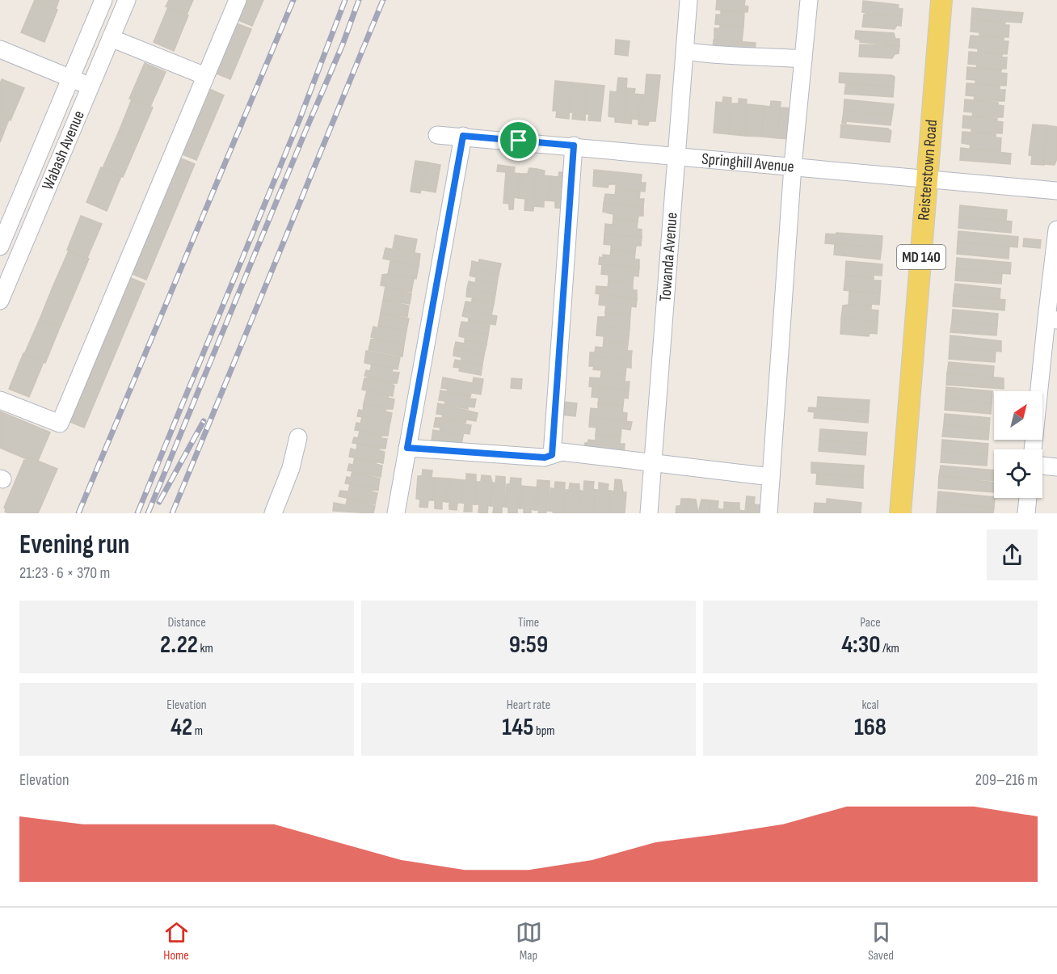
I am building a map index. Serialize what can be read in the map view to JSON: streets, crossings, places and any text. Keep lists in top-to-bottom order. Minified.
{"streets":{"main road":["Reisterstown Road","MD 140"],"street":["Wabash Avenue","Springhill Avenue","Towanda Avenue"]},"crossings":[["Springhill Avenue","Reisterstown Road"],["Springhill Avenue","Towanda Avenue"]],"north":"top right","page":{"heading":["Evening run","21:23 · 6 × 370 m"],"stats":[["Distance","2.22 km"],["Time","9:59"],["Pace","4:30 /km"],["Elevation","42 m"],["Heart rate","145 bpm"],["kcal","168"]],"chart":["Elevation","209–216 m"],"tabs":["Home","Map","Saved"]}}
